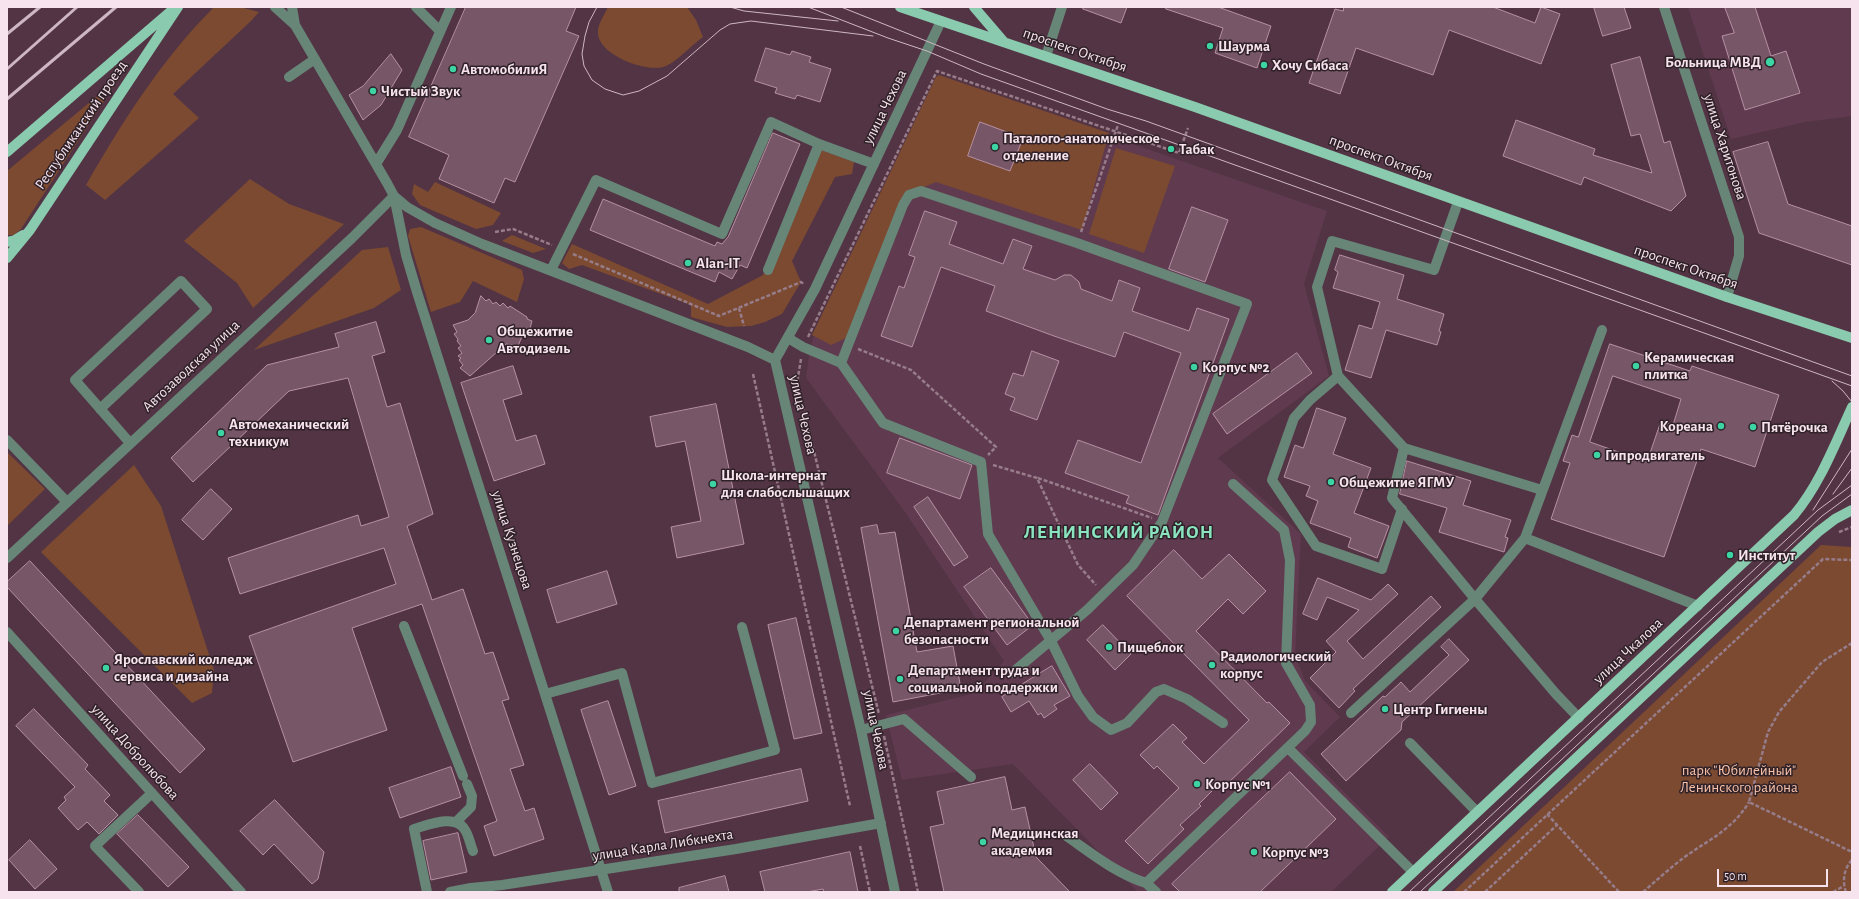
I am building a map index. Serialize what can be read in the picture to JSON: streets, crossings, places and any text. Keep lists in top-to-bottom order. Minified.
{"streets":{"main road":["проспект Октября","Республиканский проезд","улица Чкалова"],"street":["улица Чехова","улица Харитонова","Автозаводская улица","улица Кузнецова","улица Добролюбова","улица Карла Либкнехта"]},"crossings":[["проспект Октября","улица Чехова"],["проспект Октября","улица Харитонова"],["улица Чехова","улица Карла Либкнехта"],["Автозаводская улица","улица Кузнецова"],["улица Кузнецова","улица Карла Либкнехта"]],"districts":["ЛЕНИНСКИЙ РАЙОН"],"parks":["парк \"Юбилейный\" Ленинского района"],"places":["Шаурма","Больница МВД","Хочу Сибаса","АвтомобилиЯ","Чистый Звук","Паталого-анатомическое отделение","Табак","Alan-IT","Общежитие Автодизель","Керамическая плитка","Корпус №2","Кореана","Пятёрочка","Автомеханический техникум","Гипродвигатель","Общежитие ЯГМУ","Школа-интернат для слабослышащих","Институт","Департамент региональной безопасности","Пищеблок","Радиологический корпус","Ярославский колледж сервиса и дизайна","Департамент труда и социальной поддержки","Центр Гигиены","Корпус №1","Медицинская академия","Корпус №3"],"scale_bar":"50 m"}
